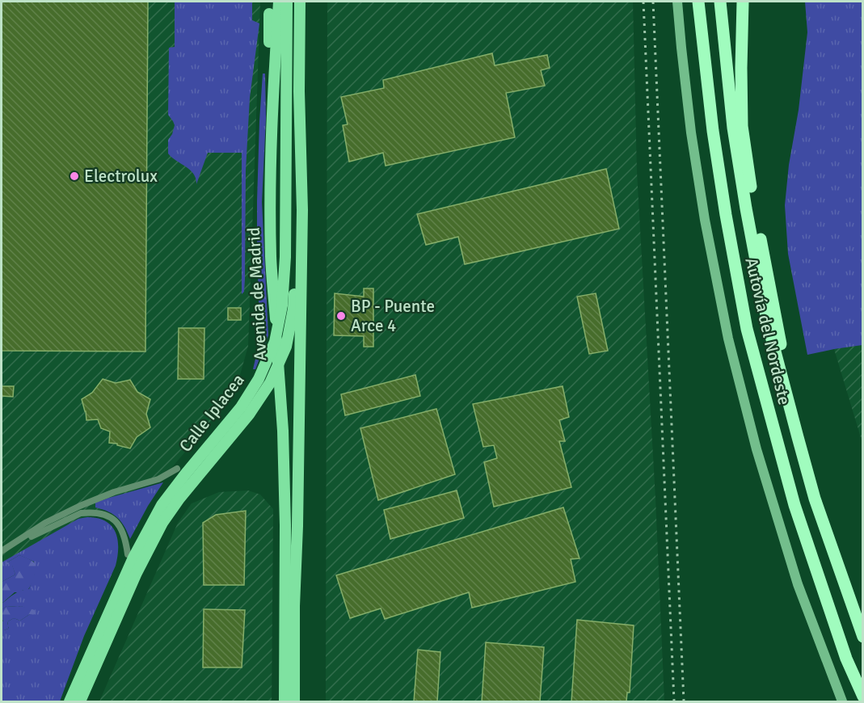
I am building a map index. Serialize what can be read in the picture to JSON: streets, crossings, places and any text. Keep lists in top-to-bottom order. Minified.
{"streets":{"highway":["Autovía del Nordeste"],"main road":["Avenida de Madrid","Calle Iplacea"]},"places":["Electrolux","BP - Puente Arce 4"]}
